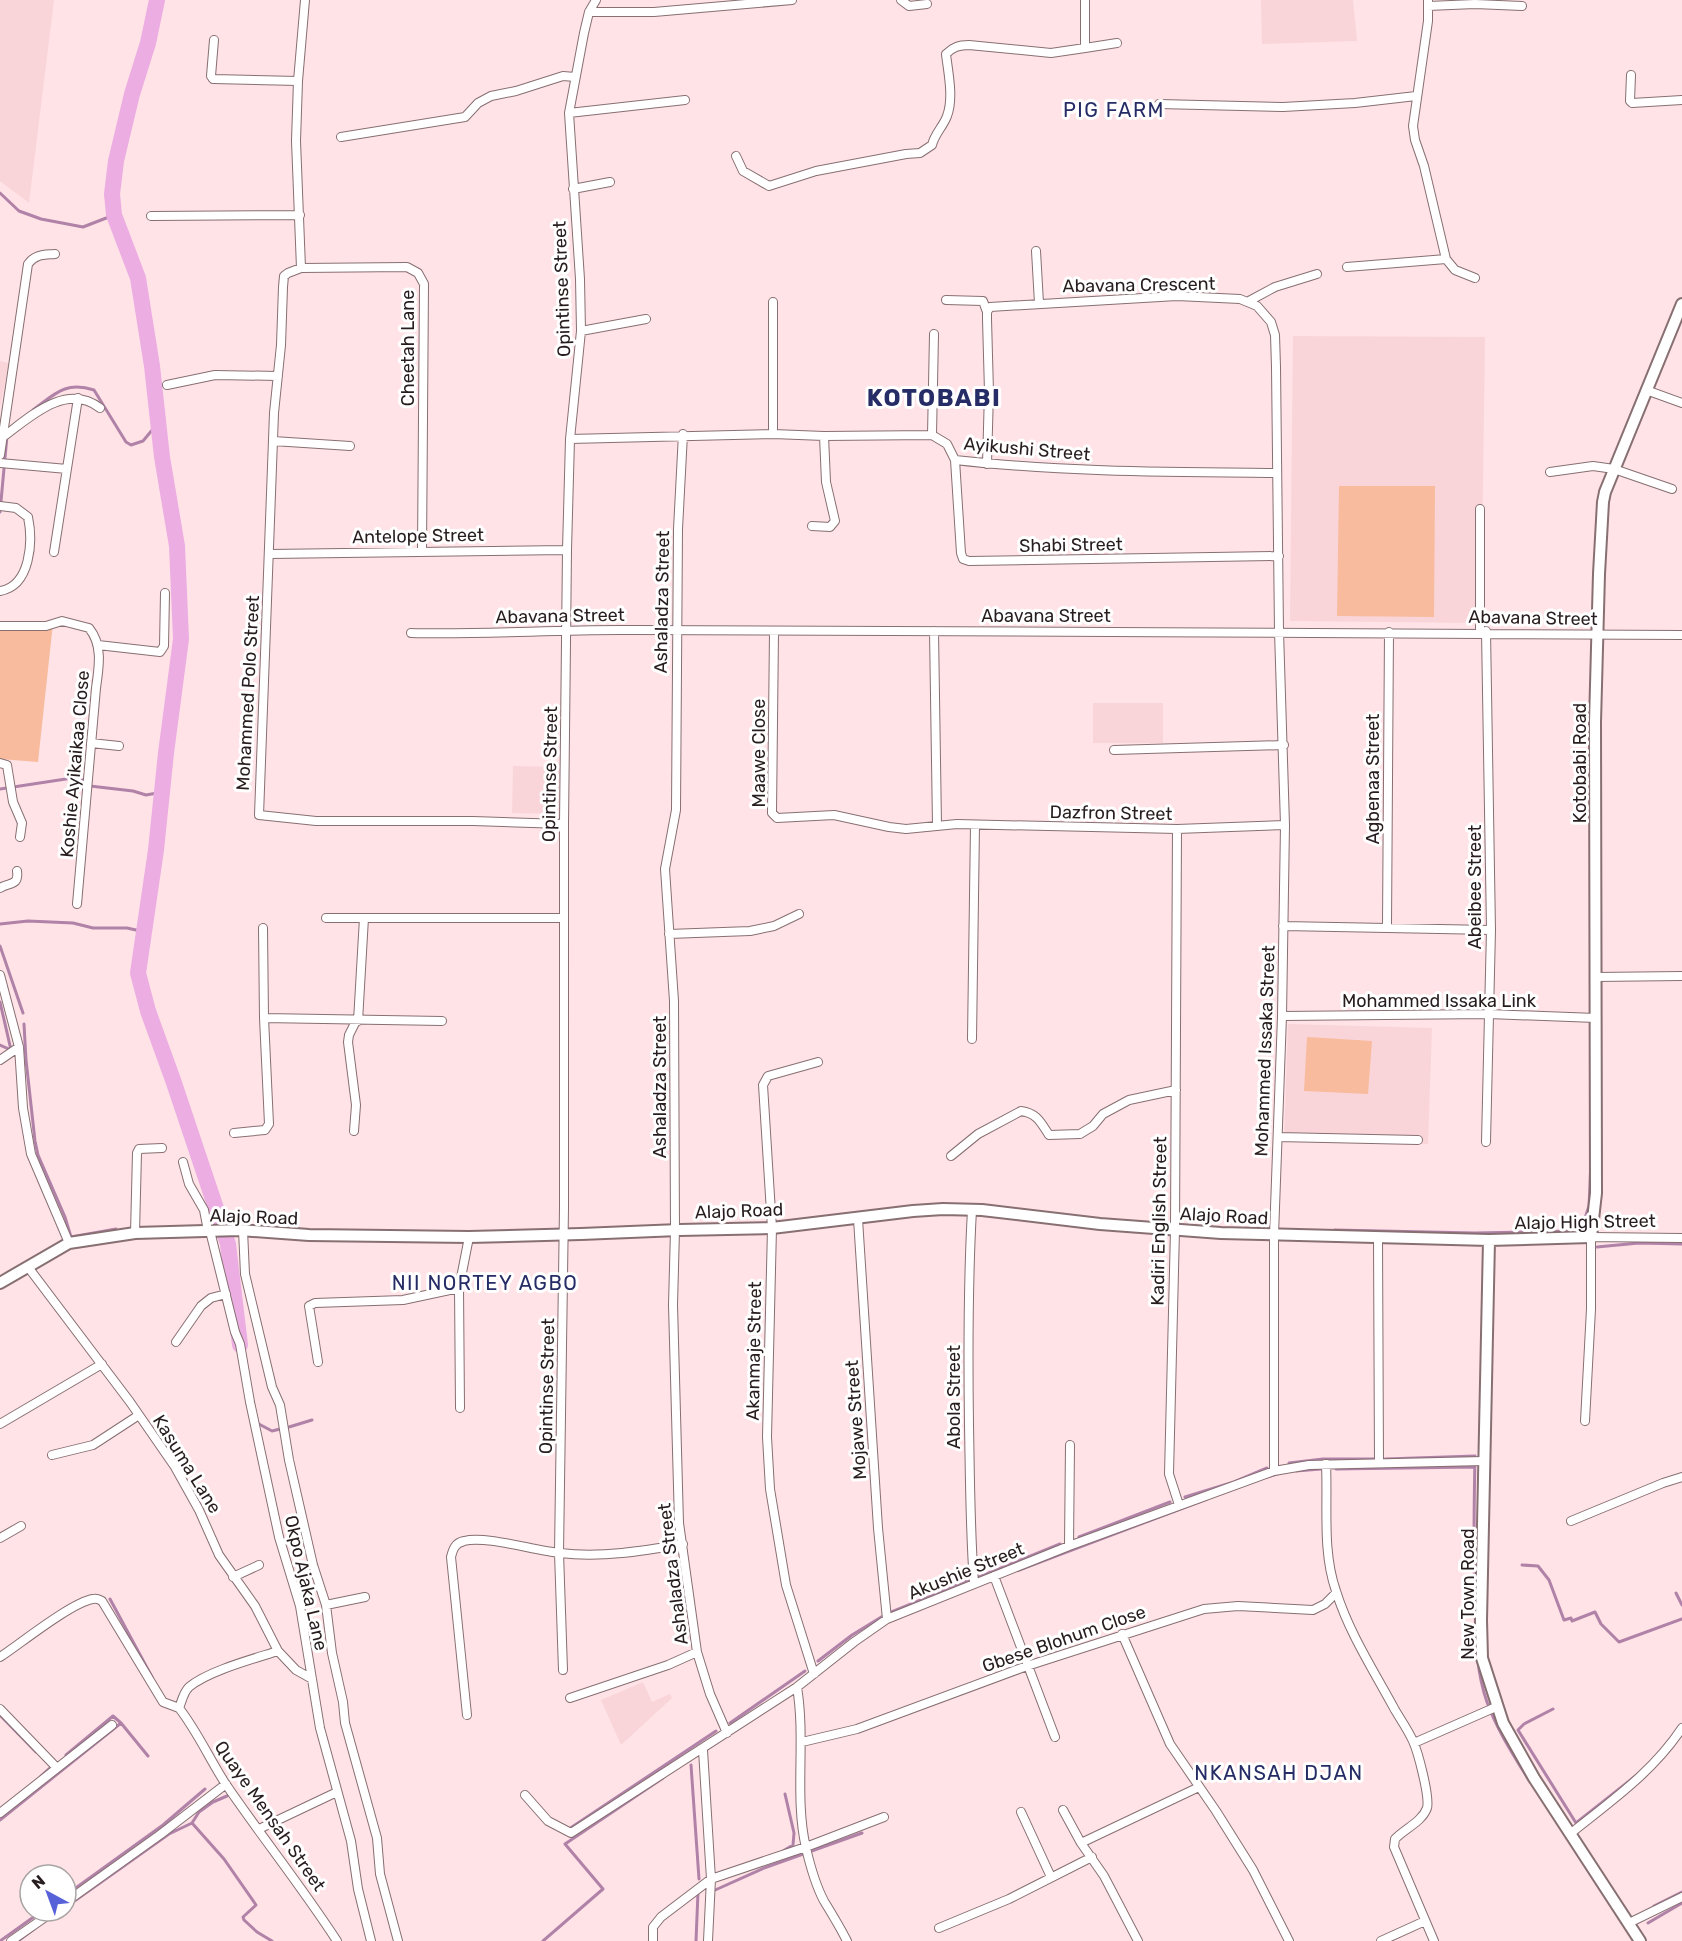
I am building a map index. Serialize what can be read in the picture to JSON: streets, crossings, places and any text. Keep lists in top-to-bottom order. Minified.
{"streets":{"street":["Abavana Crescent","Opintinse Street","Cheetah Lane","Ayikushi Street","Antelope Street","Shabi Street","Ashaladza Street","Abavana Street","Mohammed Polo Street","Maawe Close","Kotobabi Road","Koshie Ayikaikaa Close","Agbenaa Street","Dazfron Street","Abeibee Street","Mohammed Issaka Link","Mohammed Issaka Street","Alajo Road","Kadiri English Street","Alajo High Street","Akanmaje Street","Abola Street","Mojawe Street","Kasuma Lane","Akushie Street","Okpo Ajaka Lane","New Town Road","Gbese Blohum Close","Quaye Mensah Street"]},"crossings":[["Opintinse Street","Antelope Street"],["Opintinse Street","Abavana Street"],["Opintinse Street","Mohammed Polo Street"],["Opintinse Street","Alajo Road"],["Cheetah Lane","Antelope Street"],["Cheetah Lane","Mohammed Polo Street"],["Ayikushi Street","Shabi Street"],["Antelope Street","Mohammed Polo Street"],["Ashaladza Street","Abavana Street"],["Ashaladza Street","Alajo Road"],["Ashaladza Street","Akushie Street"],["Abavana Street","Maawe Close"],["Abavana Street","Kotobabi Road"],["Abavana Street","Agbenaa Street"],["Abavana Street","Abeibee Street"],["Abavana Street","Mohammed Issaka Street"],["Maawe Close","Dazfron Street"],["Kotobabi Road","Mohammed Issaka Link"],["Kotobabi Road","Alajo High Street"],["Dazfron Street","Mohammed Issaka Street"],["Dazfron Street","Kadiri English Street"],["Abeibee Street","Mohammed Issaka Link"],["Mohammed Issaka Link","Mohammed Issaka Street"],["Mohammed Issaka Street","Alajo Road"],["Mohammed Issaka Street","Akushie Street"],["Alajo Road","Kadiri English Street"],["Alajo Road","Alajo High Street"],["Alajo Road","Akanmaje Street"],["Alajo Road","Abola Street"],["Alajo Road","Mojawe Street"],["Alajo Road","Kasuma Lane"],["Alajo Road","Okpo Ajaka Lane"],["Alajo Road","New Town Road"],["Kadiri English Street","Akushie Street"],["Alajo High Street","New Town Road"],["Akanmaje Street","Akushie Street"],["Abola Street","Akushie Street"],["Mojawe Street","Akushie Street"],["Kasuma Lane","Okpo Ajaka Lane"],["Akushie Street","New Town Road"]],"districts":["PIG FARM","KOTOBABI","NII NORTEY AGBO","NKANSAH DJAN"],"north":"top left"}
